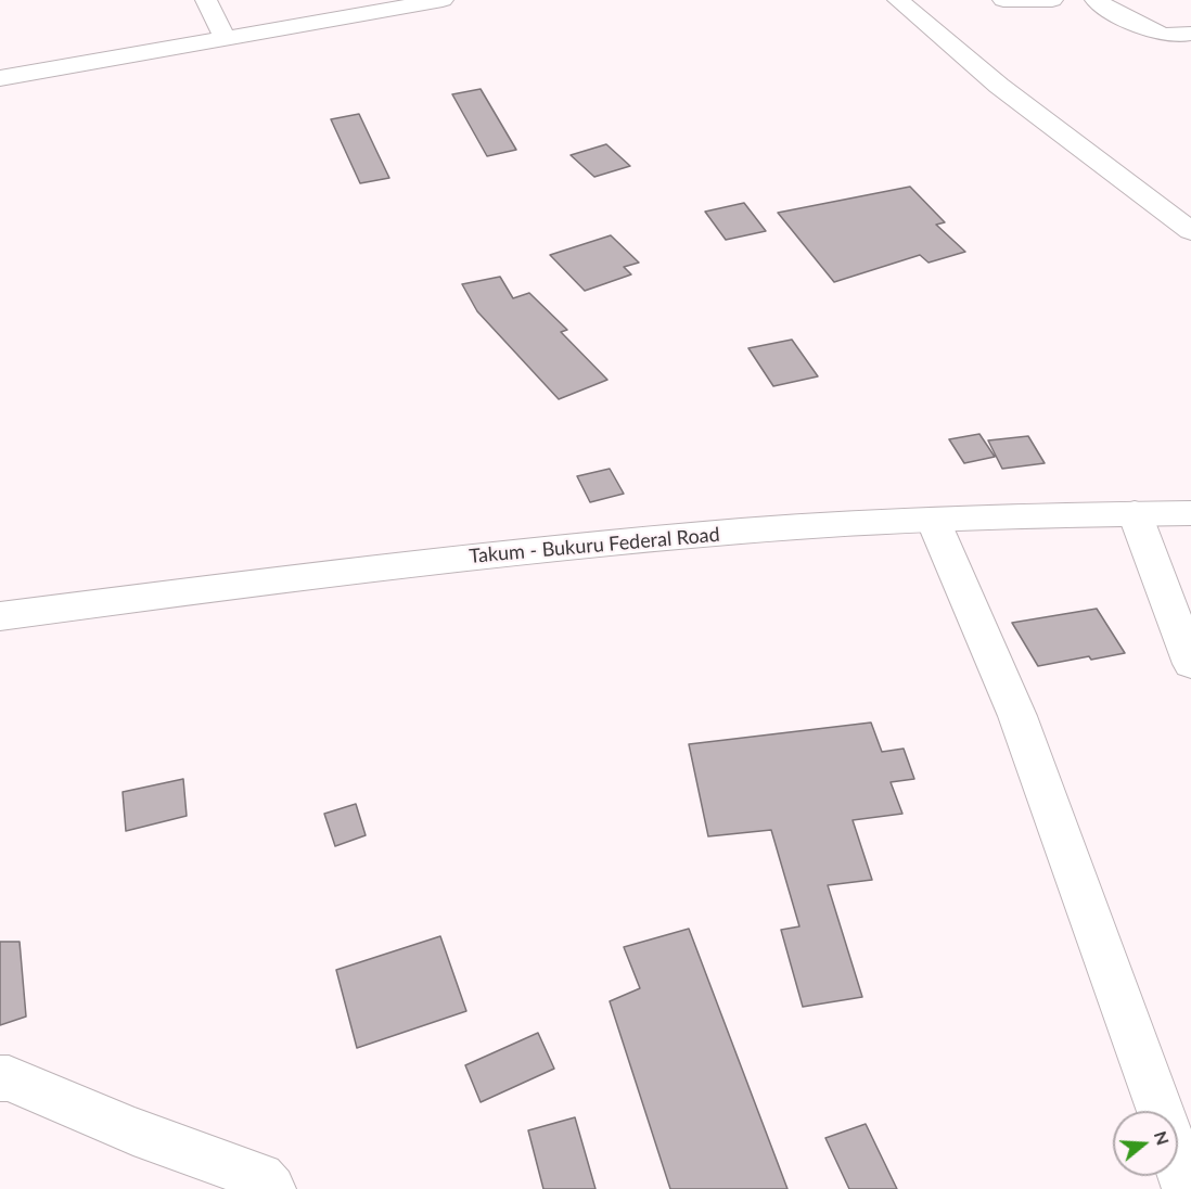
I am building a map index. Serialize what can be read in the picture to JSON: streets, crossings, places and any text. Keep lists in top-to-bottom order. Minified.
{"streets":{"street":["Takum - Bukuru Federal Road"]},"north":"right"}
